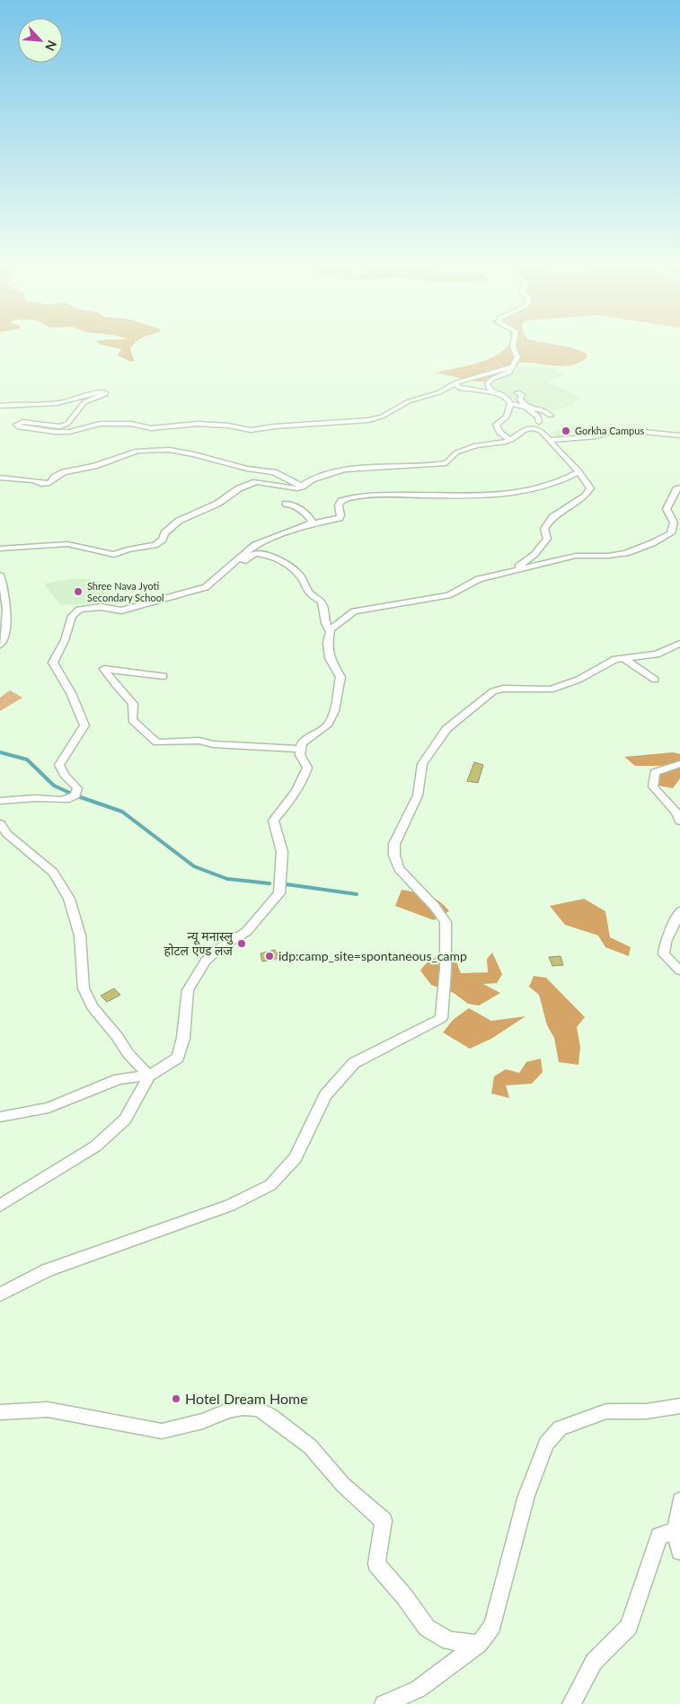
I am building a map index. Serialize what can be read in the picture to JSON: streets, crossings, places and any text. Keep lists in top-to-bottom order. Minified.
{"places":["Gorkha Campus","Shree Nava Jyoti Secondary School","न्यू मनास्लु होटल एण्ड लज","idp:camp_site=spontaneous_camp","Hotel Dream Home"],"north":"bottom right"}
